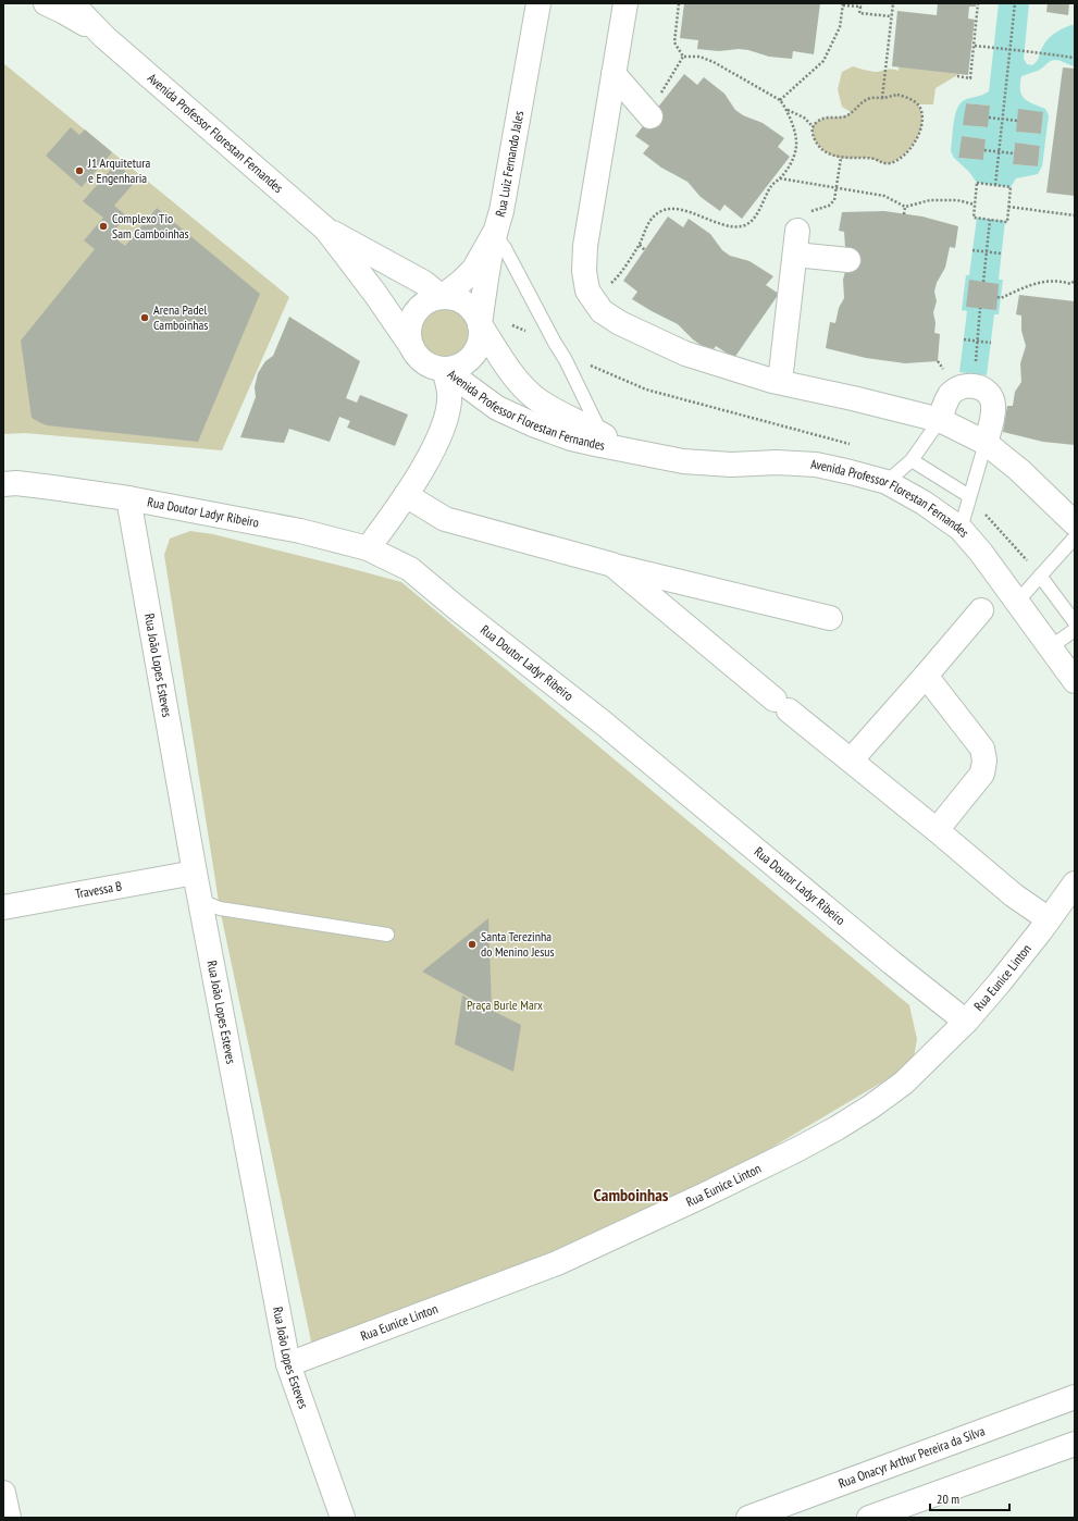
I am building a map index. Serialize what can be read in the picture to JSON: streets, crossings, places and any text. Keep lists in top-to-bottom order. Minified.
{"streets":{"street":["Avenida Professor Florestan Fernandes","Rua Luiz Fernando Jales","Rua Doutor Ladyr Ribeiro","Rua João Lopes Esteves","Travessa B","Rua Eunice Linton","Rua Onacyr Arthur Pereira da Silva"]},"crossings":[["Avenida Professor Florestan Fernandes","Rua Luiz Fernando Jales"],["Avenida Professor Florestan Fernandes","Rua Doutor Ladyr Ribeiro"],["Rua Doutor Ladyr Ribeiro","Rua João Lopes Esteves"],["Rua Doutor Ladyr Ribeiro","Rua Eunice Linton"],["Rua João Lopes Esteves","Travessa B"],["Rua João Lopes Esteves","Rua Eunice Linton"]],"districts":["Camboinhas"],"parks":["Praça Burle Marx"],"places":["J1 Arquitetura e Engenharia","Complexo Tio Sam Camboinhas","Arena Padel Camboinhas","Santa Terezinha do Menino Jesus"],"scale_bar":"20 m"}
